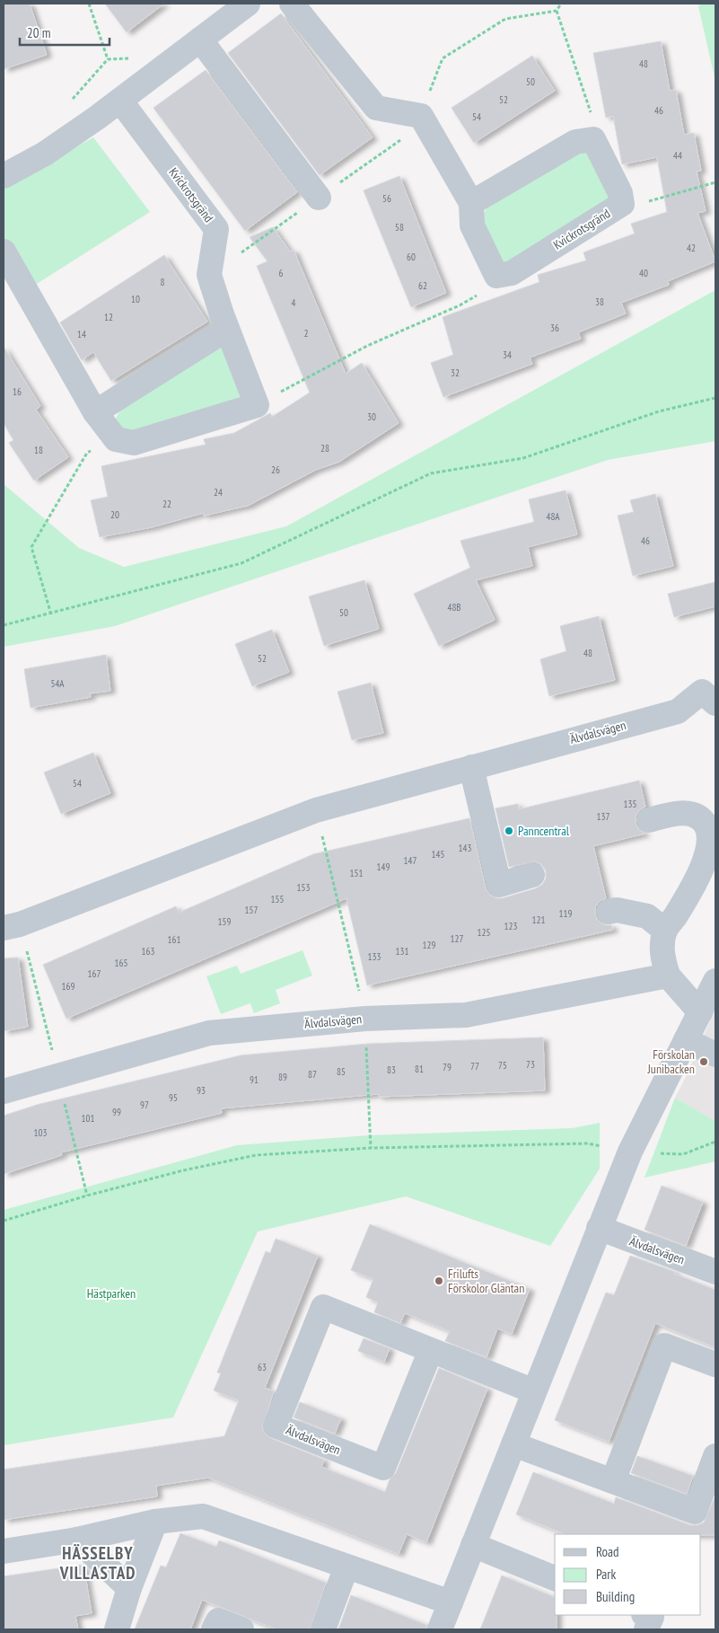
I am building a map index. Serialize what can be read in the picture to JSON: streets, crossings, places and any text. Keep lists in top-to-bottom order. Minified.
{"streets":{"street":["Kvickrotsgränd","Älvdalsvägen"]},"districts":["HÄSSELBY VILLASTAD"],"parks":["Hästparken"],"places":["Panncentral","Förskolan Junibacken","Frilufts Förskolor Gläntan"],"house_numbers":["48","50","52","46","54","44","56","58","42","60","6","40","8","62","10","38","4","12","36","2","14","34","32","16","30","28","18","26","24","22","20","48A","46","48B","50","48","52","54A","54","135","137","143","145","147","149","151","153","155","157","119","121","159","123","125","127","161","129","163","131","133","165","167","169","73","75","77","79","81","83","85","87","89","91","93","95","97","99","101","103","63"],"legend":["Road","Park","Building"],"scale_bar":"20 m"}
